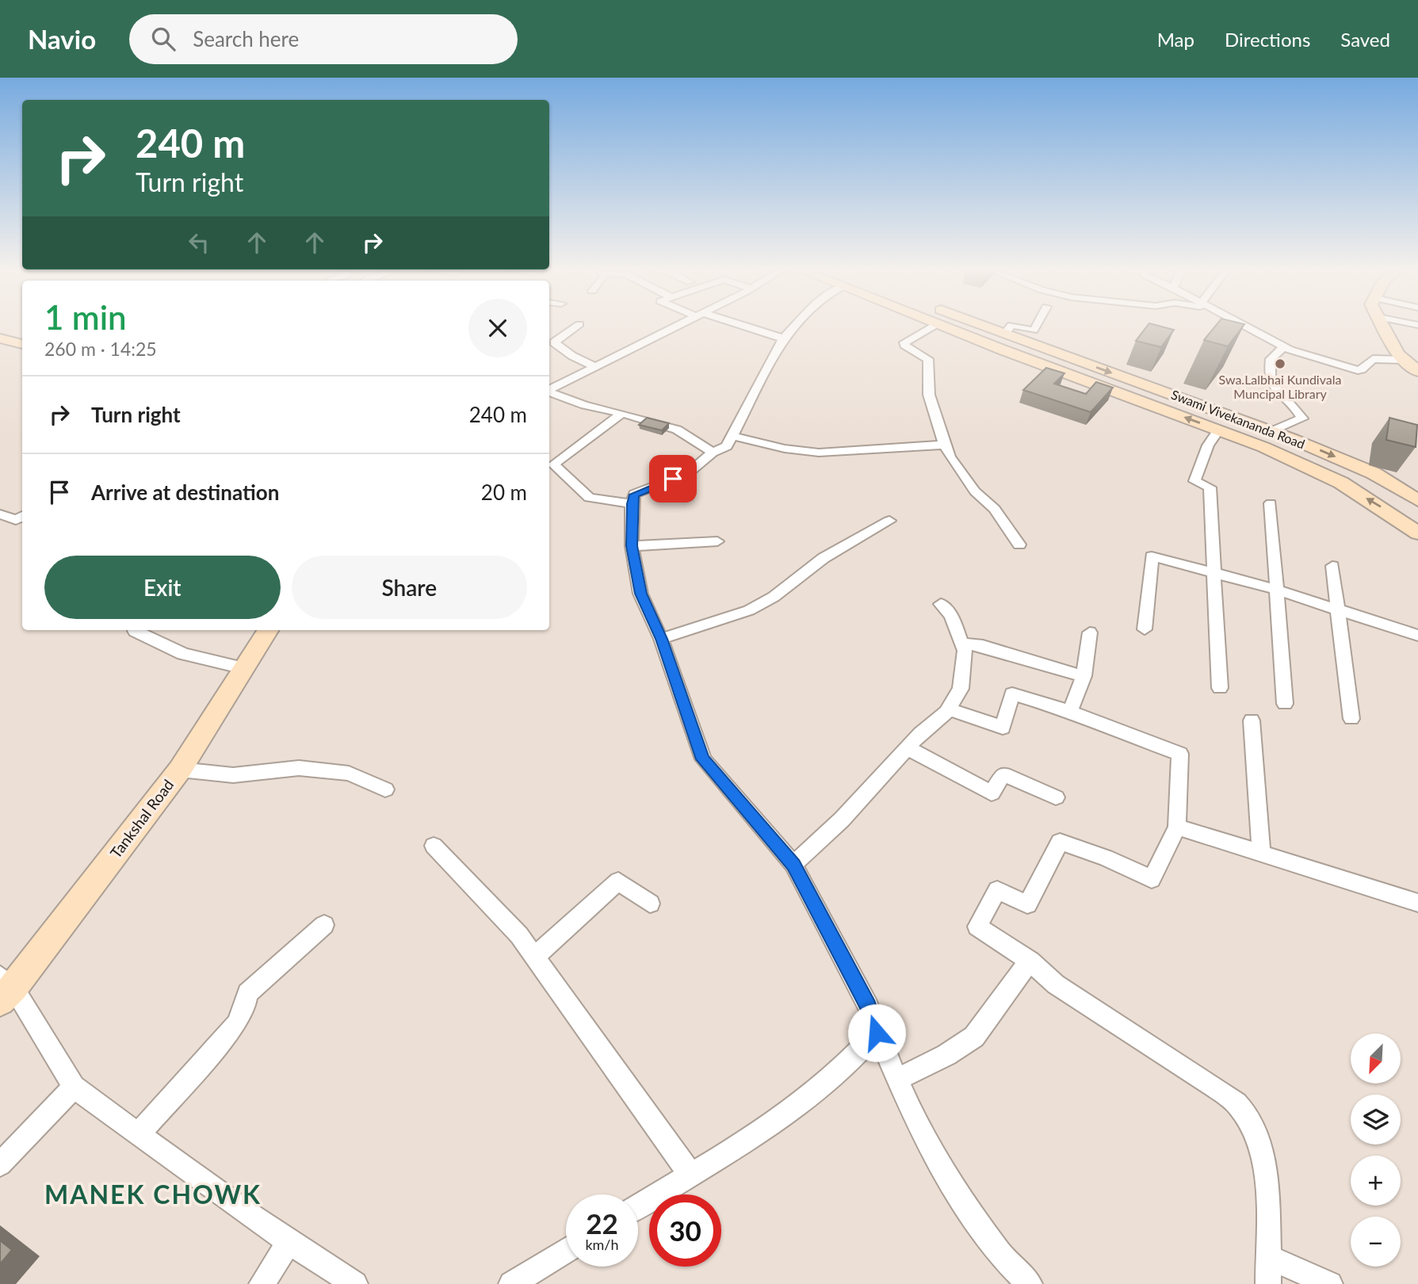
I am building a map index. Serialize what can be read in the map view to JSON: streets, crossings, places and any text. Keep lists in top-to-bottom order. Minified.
{"streets":{"main road":["Swami Vivekananda Road","Tankshal Road"]},"districts":["MANEK CHOWK"],"places":["Swa.Lalbhai Kundivala Muncipal Library"],"north":"bottom left","page":{"header":"Navio","search":"Search here","nav":["Map","Directions","Saved"],"turn":["240 m","Turn right"],"heading":["1 min","260 m · 14:25"],"list":[{"name":"Turn right","value":"240 m"},{"name":"Arrive at destination","value":"20 m"}],"buttons":["Exit","Share"],"map_buttons":["+","−"],"speed":"22 km/h","limit":"30"}}
